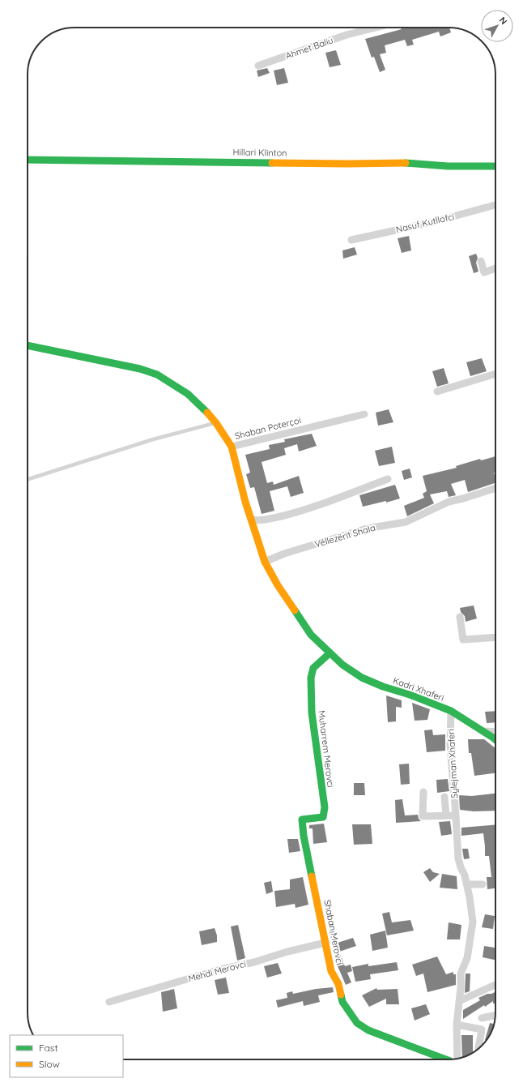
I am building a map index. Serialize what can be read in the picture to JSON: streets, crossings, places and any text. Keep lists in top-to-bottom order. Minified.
{"streets":{"street":["Ahmet Baliu","Hillari Klinton","Nasuf Kutllofci","Shaban Poterçoi","Vëllezërit Shala","Kadri Xhaferi","Muharrem Merovci","Sylejman Xhaferi","Shaban Merovci","Mehdi Merovci"]},"crossings":[["Shaban Poterçoi","Vëllezërit Shala"],["Shaban Poterçoi","Kadri Xhaferi"],["Shaban Poterçoi","Muharrem Merovci"],["Kadri Xhaferi","Muharrem Merovci"],["Kadri Xhaferi","Sylejman Xhaferi"],["Muharrem Merovci","Shaban Merovci"],["Shaban Merovci","Mehdi Merovci"]],"legend":["Fast","Slow"],"north":"top right"}
